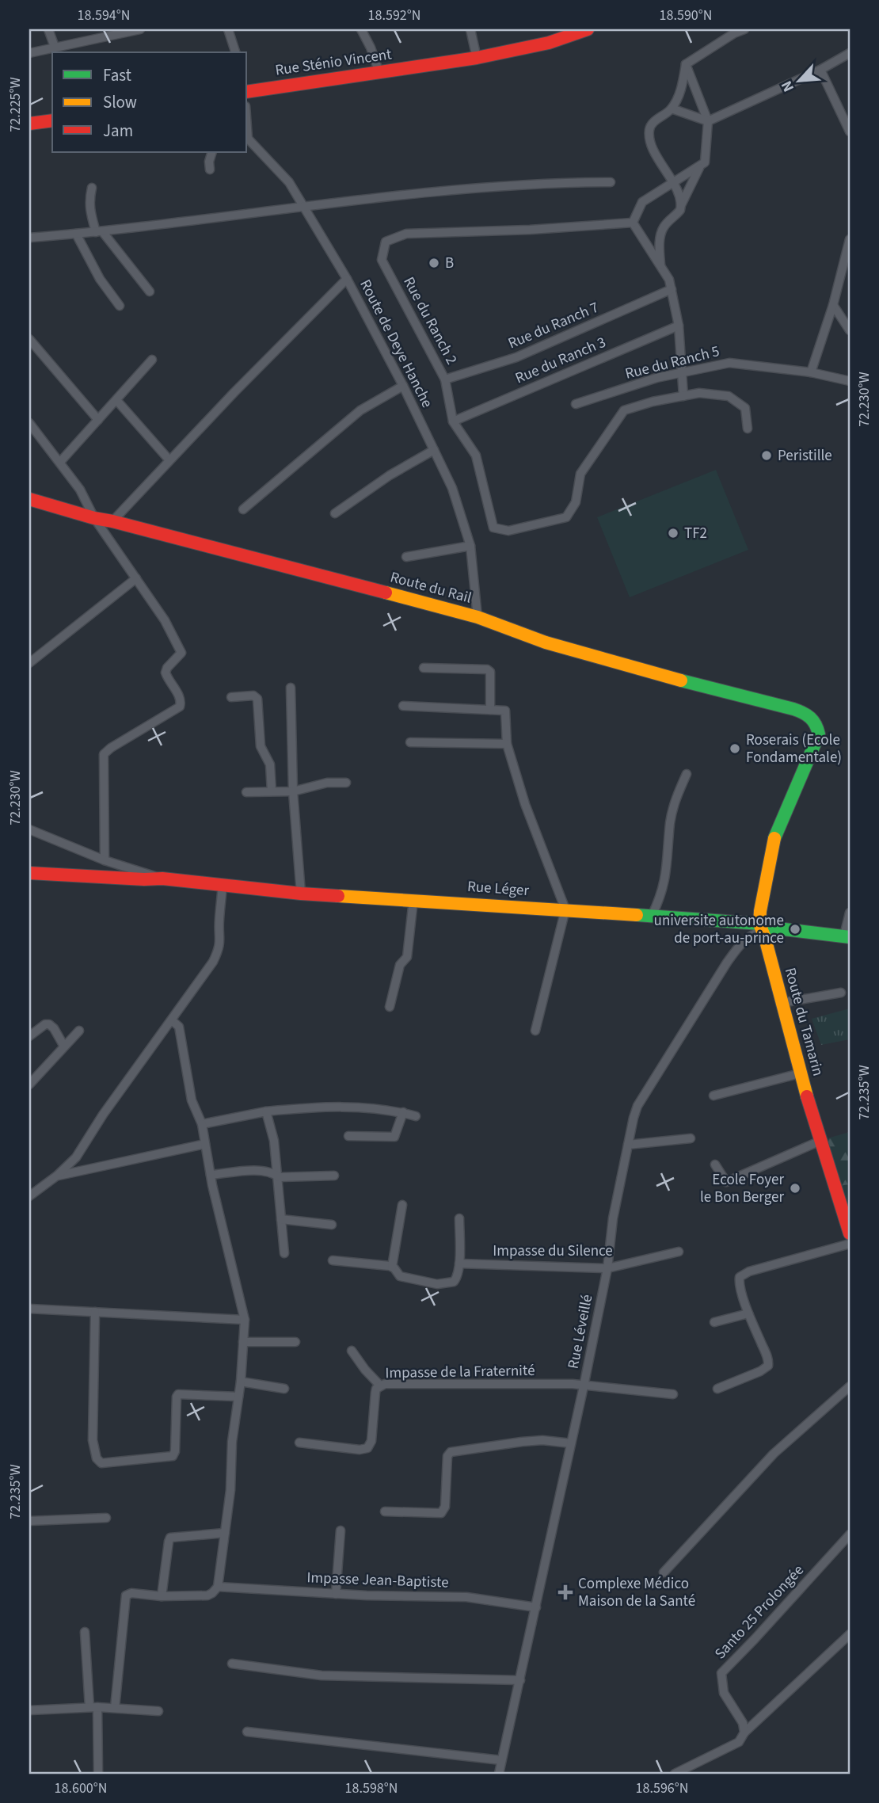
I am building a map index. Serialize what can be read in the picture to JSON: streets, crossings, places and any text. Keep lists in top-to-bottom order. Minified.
{"streets":{"street":["Rue Sténio Vincent","Rue du Ranch 2","Rue du Ranch 7","Route de Deye Hanche","Rue du Ranch 3","Rue du Ranch 5","Route du Rail","Rue Léger","Route du Tamarin","Impasse du Silence","Rue Léveillé","Impasse de la Fraternité","Impasse Jean-Baptiste","Santo 25 Prolongée"]},"crossings":[["Rue du Ranch 2","Rue du Ranch 7"],["Rue du Ranch 2","Rue du Ranch 3"],["Route de Deye Hanche","Route du Rail"],["Route du Rail","Route du Tamarin"],["Rue Léger","Route du Tamarin"],["Rue Léger","Rue Léveillé"],["Route du Tamarin","Rue Léveillé"],["Impasse du Silence","Rue Léveillé"],["Rue Léveillé","Impasse de la Fraternité"],["Rue Léveillé","Impasse Jean-Baptiste"]],"places":{"other":["B","Peristille","TF2","Roserais (Ecole Fondamentale)","universite autonome de port-au-prince","Ecole Foyer le Bon Berger"],"health":["Complexe Médico Maison de la Santé"]},"legend":["Fast","Slow","Jam"],"north":"bottom left","coordinates":["18.594°N","18.592°N","18.590°N","72.225°W","72.230°W","72.235°W","18.600°N","18.598°N","18.596°N"]}
